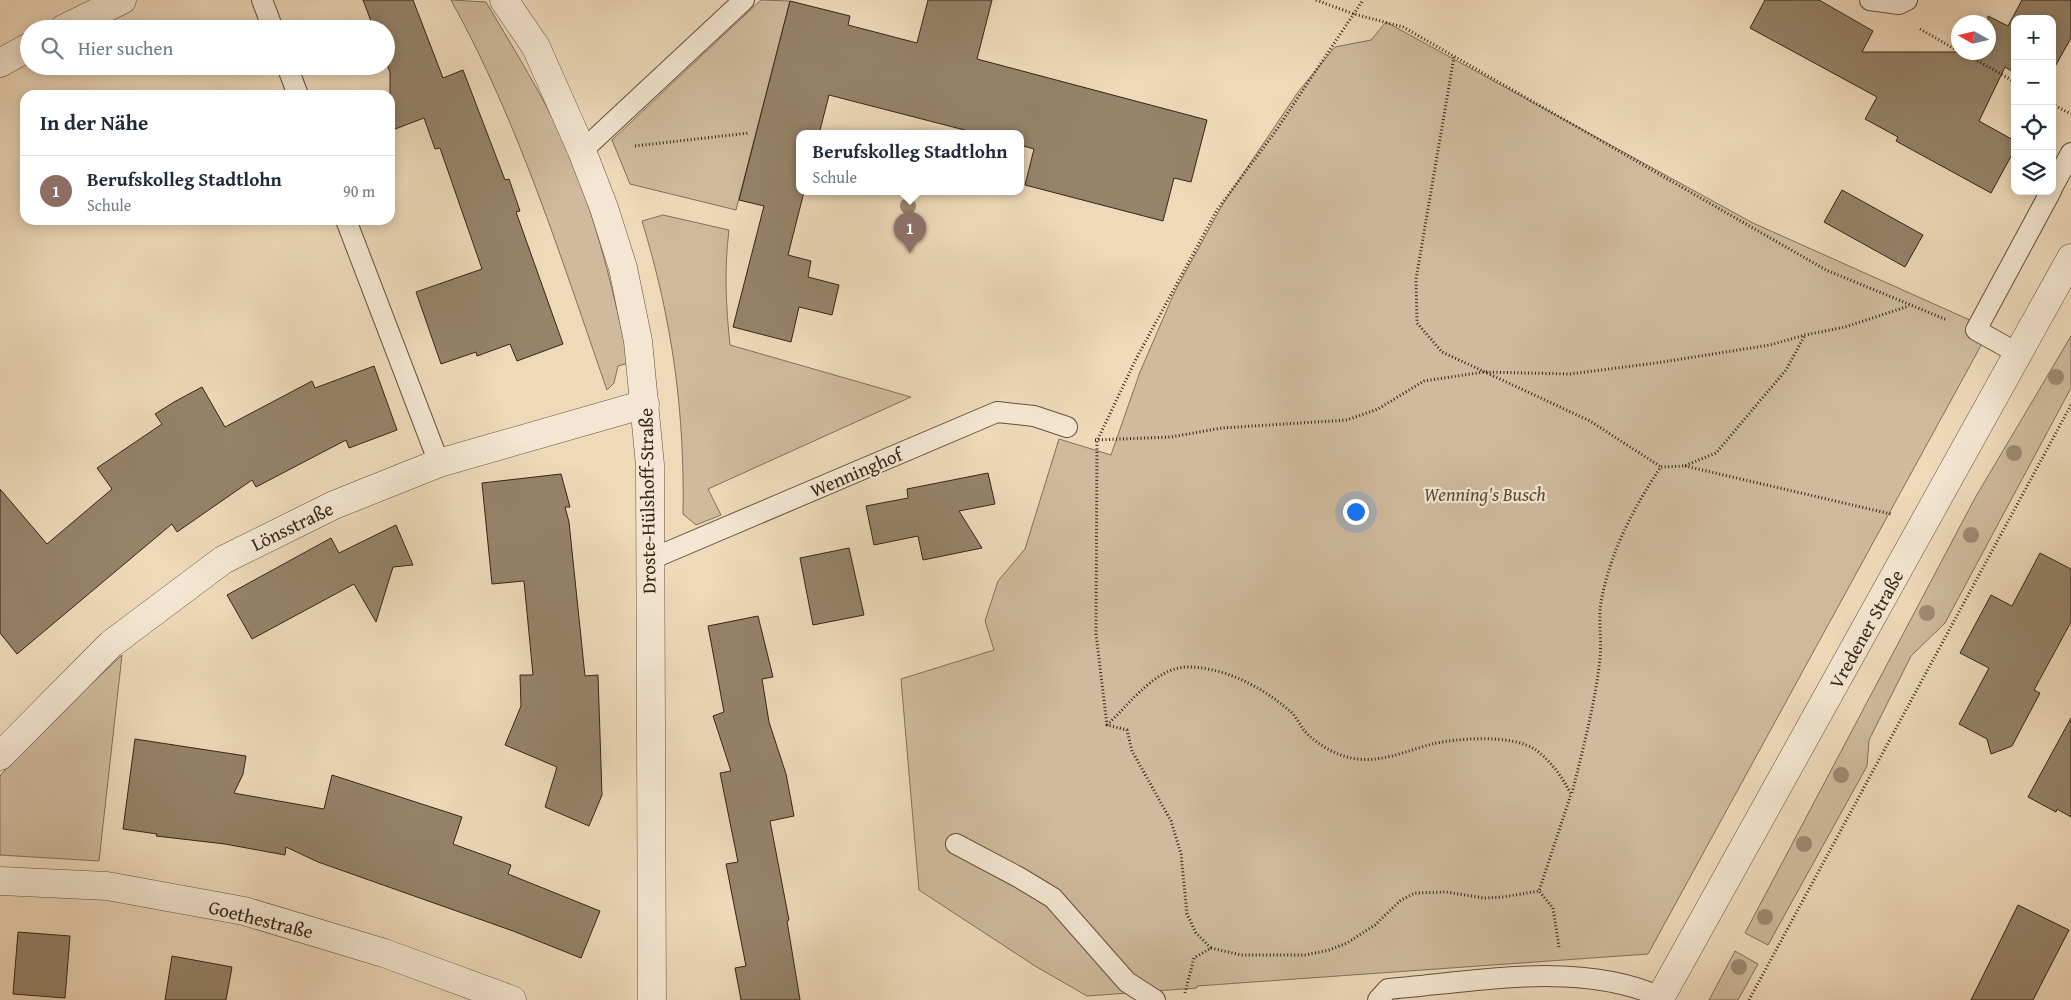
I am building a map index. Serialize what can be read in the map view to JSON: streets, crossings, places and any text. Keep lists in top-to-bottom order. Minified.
{"streets":{"street":["Droste-Hülshoff-Straße","Lönsstraße","Vredener Straße","Goethestraße"],"lane":["Wenninghof"]},"crossings":[["Wenninghof","Droste-Hülshoff-Straße"],["Droste-Hülshoff-Straße","Lönsstraße"]],"parks":["Wenning's Busch"],"north":"left","page":{"map_buttons":["+","−"],"search":"Hier suchen","heading":"In der Nähe","popup":["Berufskolleg Stadtlohn","Schule"],"list":[{"mark":"1","name":"Berufskolleg Stadtlohn","note":"Schule","value":"90 m"}],"pins":"1"}}
